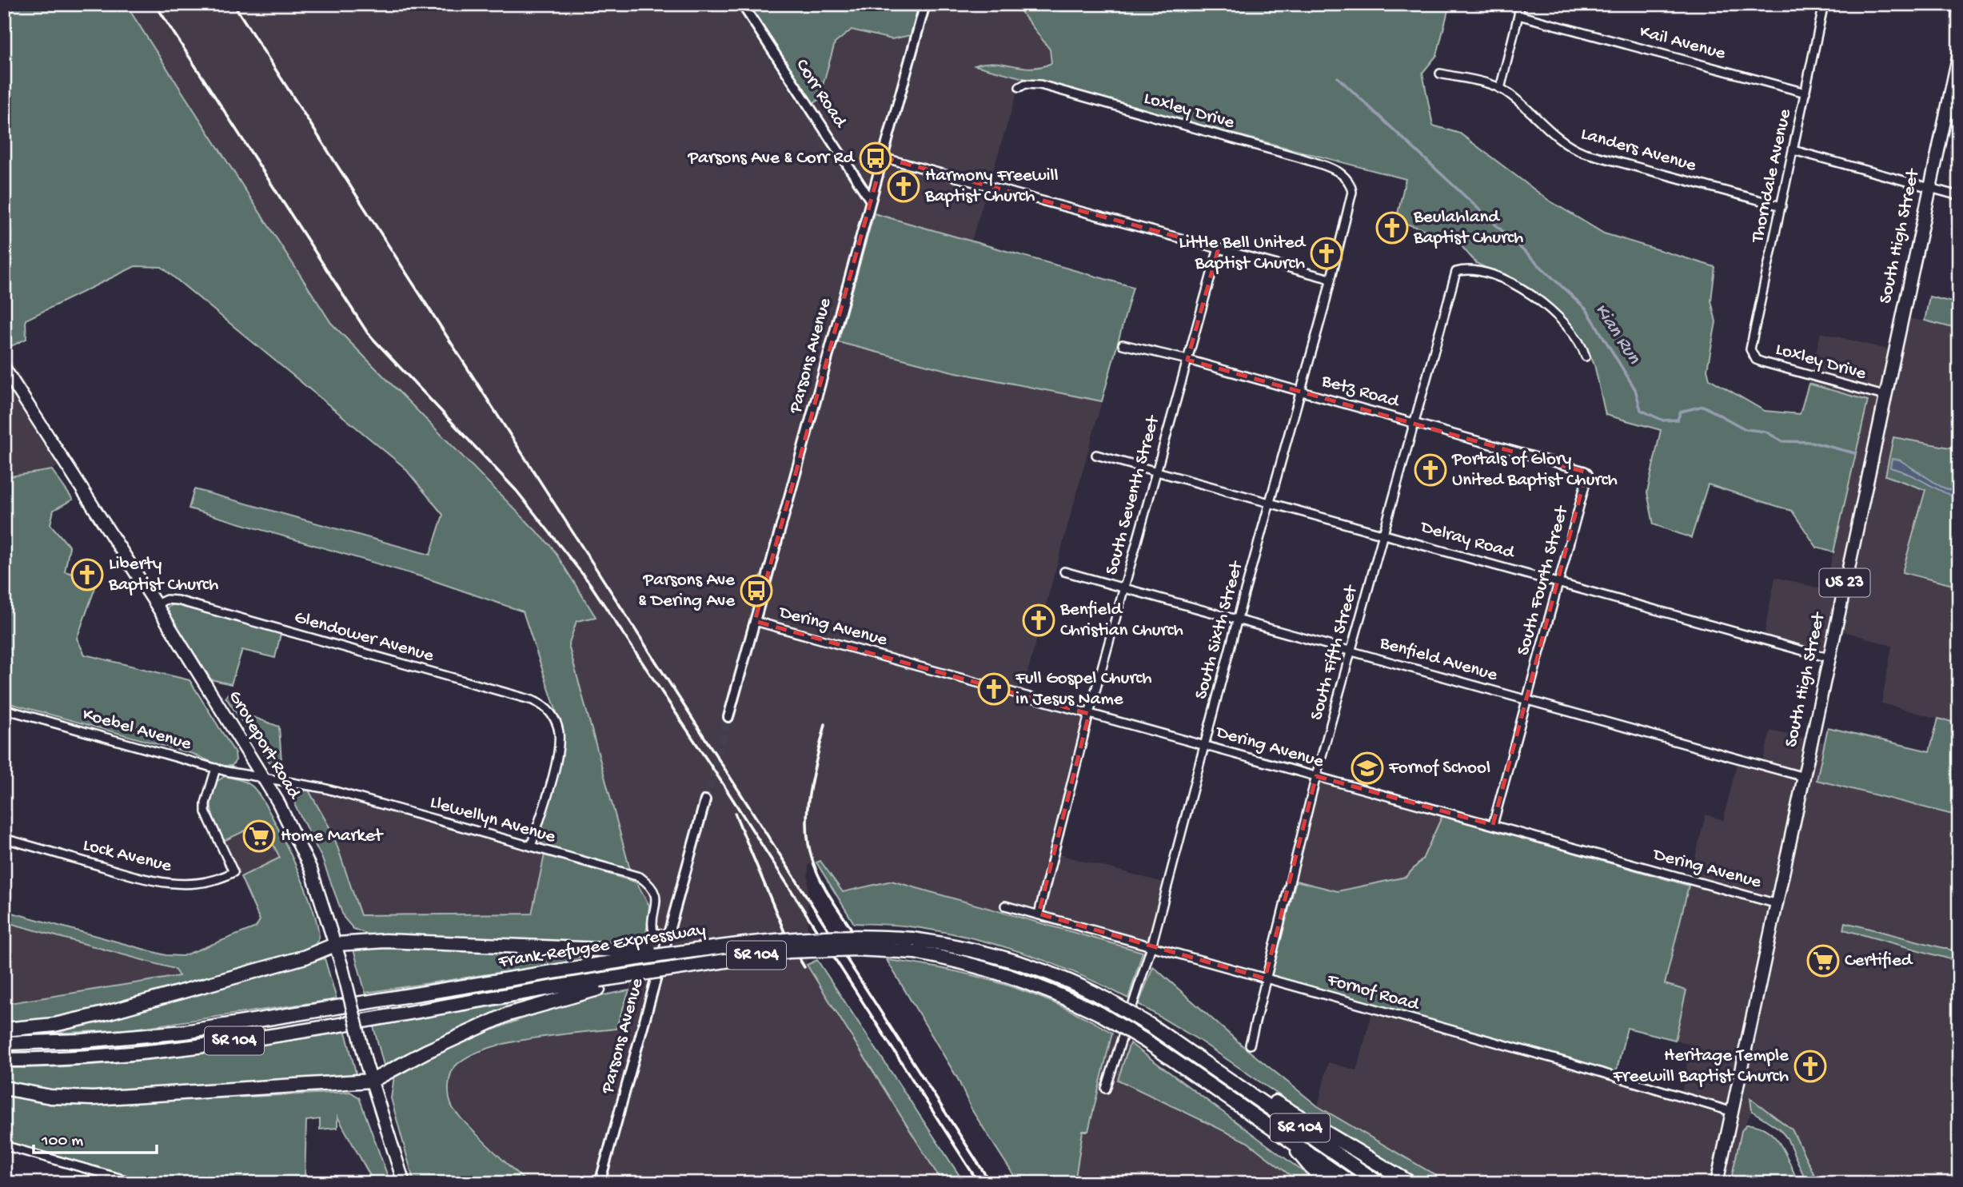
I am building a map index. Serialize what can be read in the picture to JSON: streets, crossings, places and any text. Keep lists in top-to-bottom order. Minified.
{"streets":{"highway":["Frank-Refugee Expressway","SR 104"],"main road":["South High Street","US 23","Groveport Road"],"street":["Kail Avenue","Corr Road","Loxley Drive","Landers Avenue","Thorndale Avenue","Parsons Avenue","Betz Road","South Seventh Street","Delray Road","South Fourth Street","Dering Avenue","South Sixth Street","Glendower Avenue","South Fifth Street","Benfield Avenue","Koebel Avenue","Llewellyn Avenue","Lock Avenue","Fornof Road"]},"crossings":[["Kail Avenue","Thorndale Avenue"],["Corr Road","Parsons Avenue"],["Loxley Drive","Thorndale Avenue"],["Loxley Drive","South High Street"],["Loxley Drive","South Sixth Street"],["Landers Avenue","Thorndale Avenue"],["South High Street","Delray Road"],["South High Street","Dering Avenue"],["South High Street","Benfield Avenue"],["South High Street","Fornof Road"],["Parsons Avenue","Dering Avenue"],["Parsons Avenue","Llewellyn Avenue"],["Betz Road","South Seventh Street"],["Betz Road","South Fourth Street"],["Betz Road","South Sixth Street"],["Betz Road","South Fifth Street"],["South Seventh Street","Delray Road"],["South Seventh Street","Dering Avenue"],["South Seventh Street","Benfield Avenue"],["South Seventh Street","Fornof Road"],["Delray Road","South Fourth Street"],["Delray Road","South Sixth Street"],["Delray Road","South Fifth Street"],["South Fourth Street","Dering Avenue"],["South Fourth Street","Benfield Avenue"],["Dering Avenue","South Sixth Street"],["Dering Avenue","South Fifth Street"],["South Sixth Street","Benfield Avenue"],["South Sixth Street","Fornof Road"],["Glendower Avenue","Groveport Road"],["Glendower Avenue","Llewellyn Avenue"],["South Fifth Street","Benfield Avenue"],["South Fifth Street","Fornof Road"],["Koebel Avenue","Groveport Road"],["Koebel Avenue","Llewellyn Avenue"],["Koebel Avenue","Lock Avenue"],["Groveport Road","Llewellyn Avenue"]],"water":["Kian Run"],"places":{"bus stop":["Parsons Ave & Corr Rd","Parsons Ave & Dering Ave"],"church":["Harmony Freewill Baptist Church","Beulahland Baptist Church","Little Bell United Baptist Church","Portals of Glory United Baptist Church","Liberty Baptist Church","Benfield Christian Church","Full Gospel Church in Jesus Name","Heritage Temple Freewill Baptist Church"],"school or university":["Fornof School"],"supermarket":["Home Market","Certified"]},"scale_bar":"100 m"}
